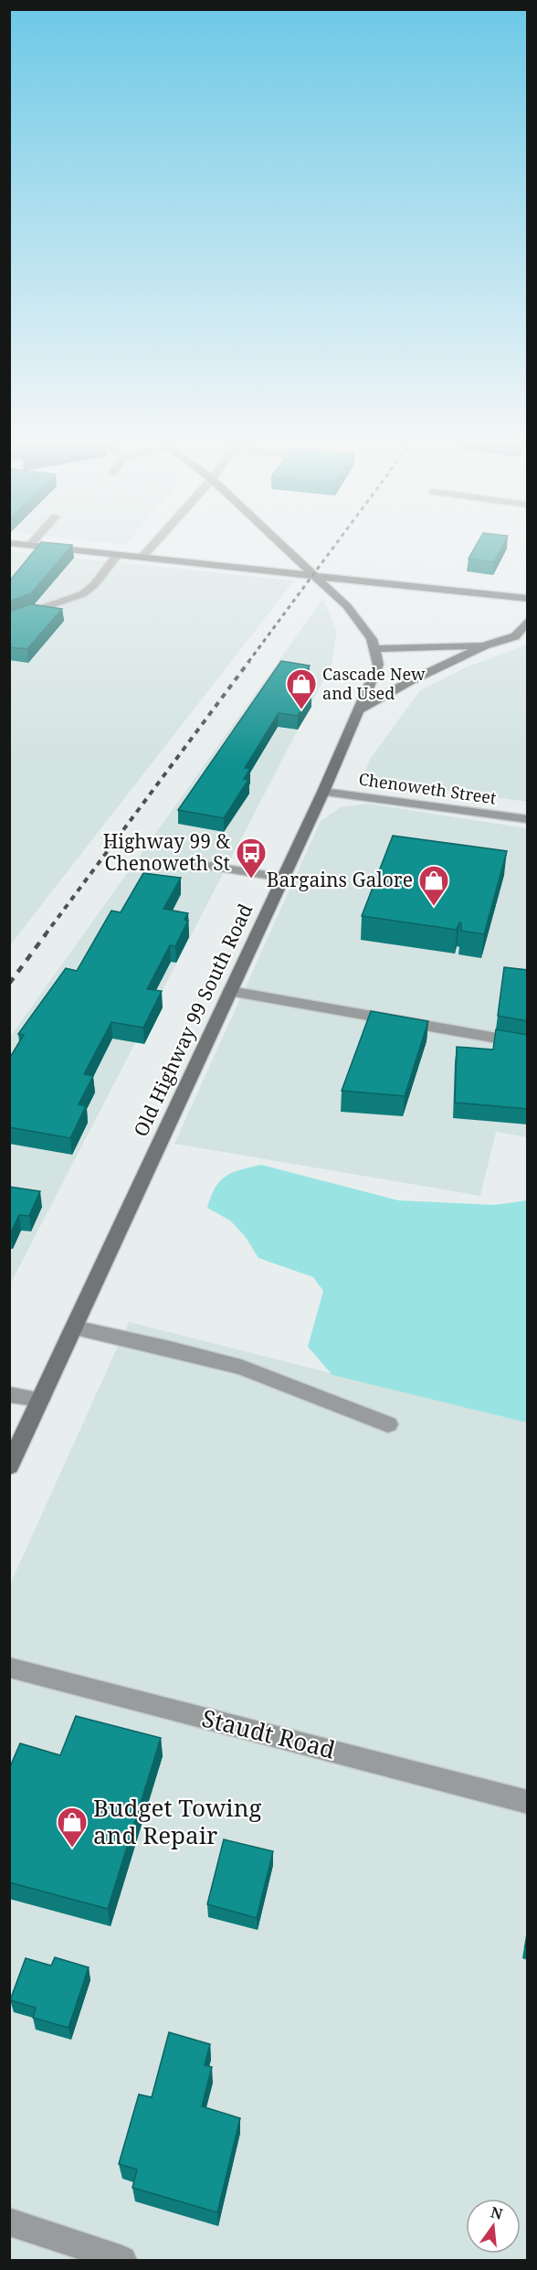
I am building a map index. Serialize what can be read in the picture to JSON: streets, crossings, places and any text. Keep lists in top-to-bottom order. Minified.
{"streets":{"street":["Chenoweth Street","Old Highway 99 South Road","Staudt Road"]},"crossings":[["Chenoweth Street","Old Highway 99 South Road"]],"places":{"shop":["Cascade New and Used","Bargains Galore","Budget Towing and Repair"],"bus stop":["Highway 99 & Chenoweth St"]},"north":"top"}
